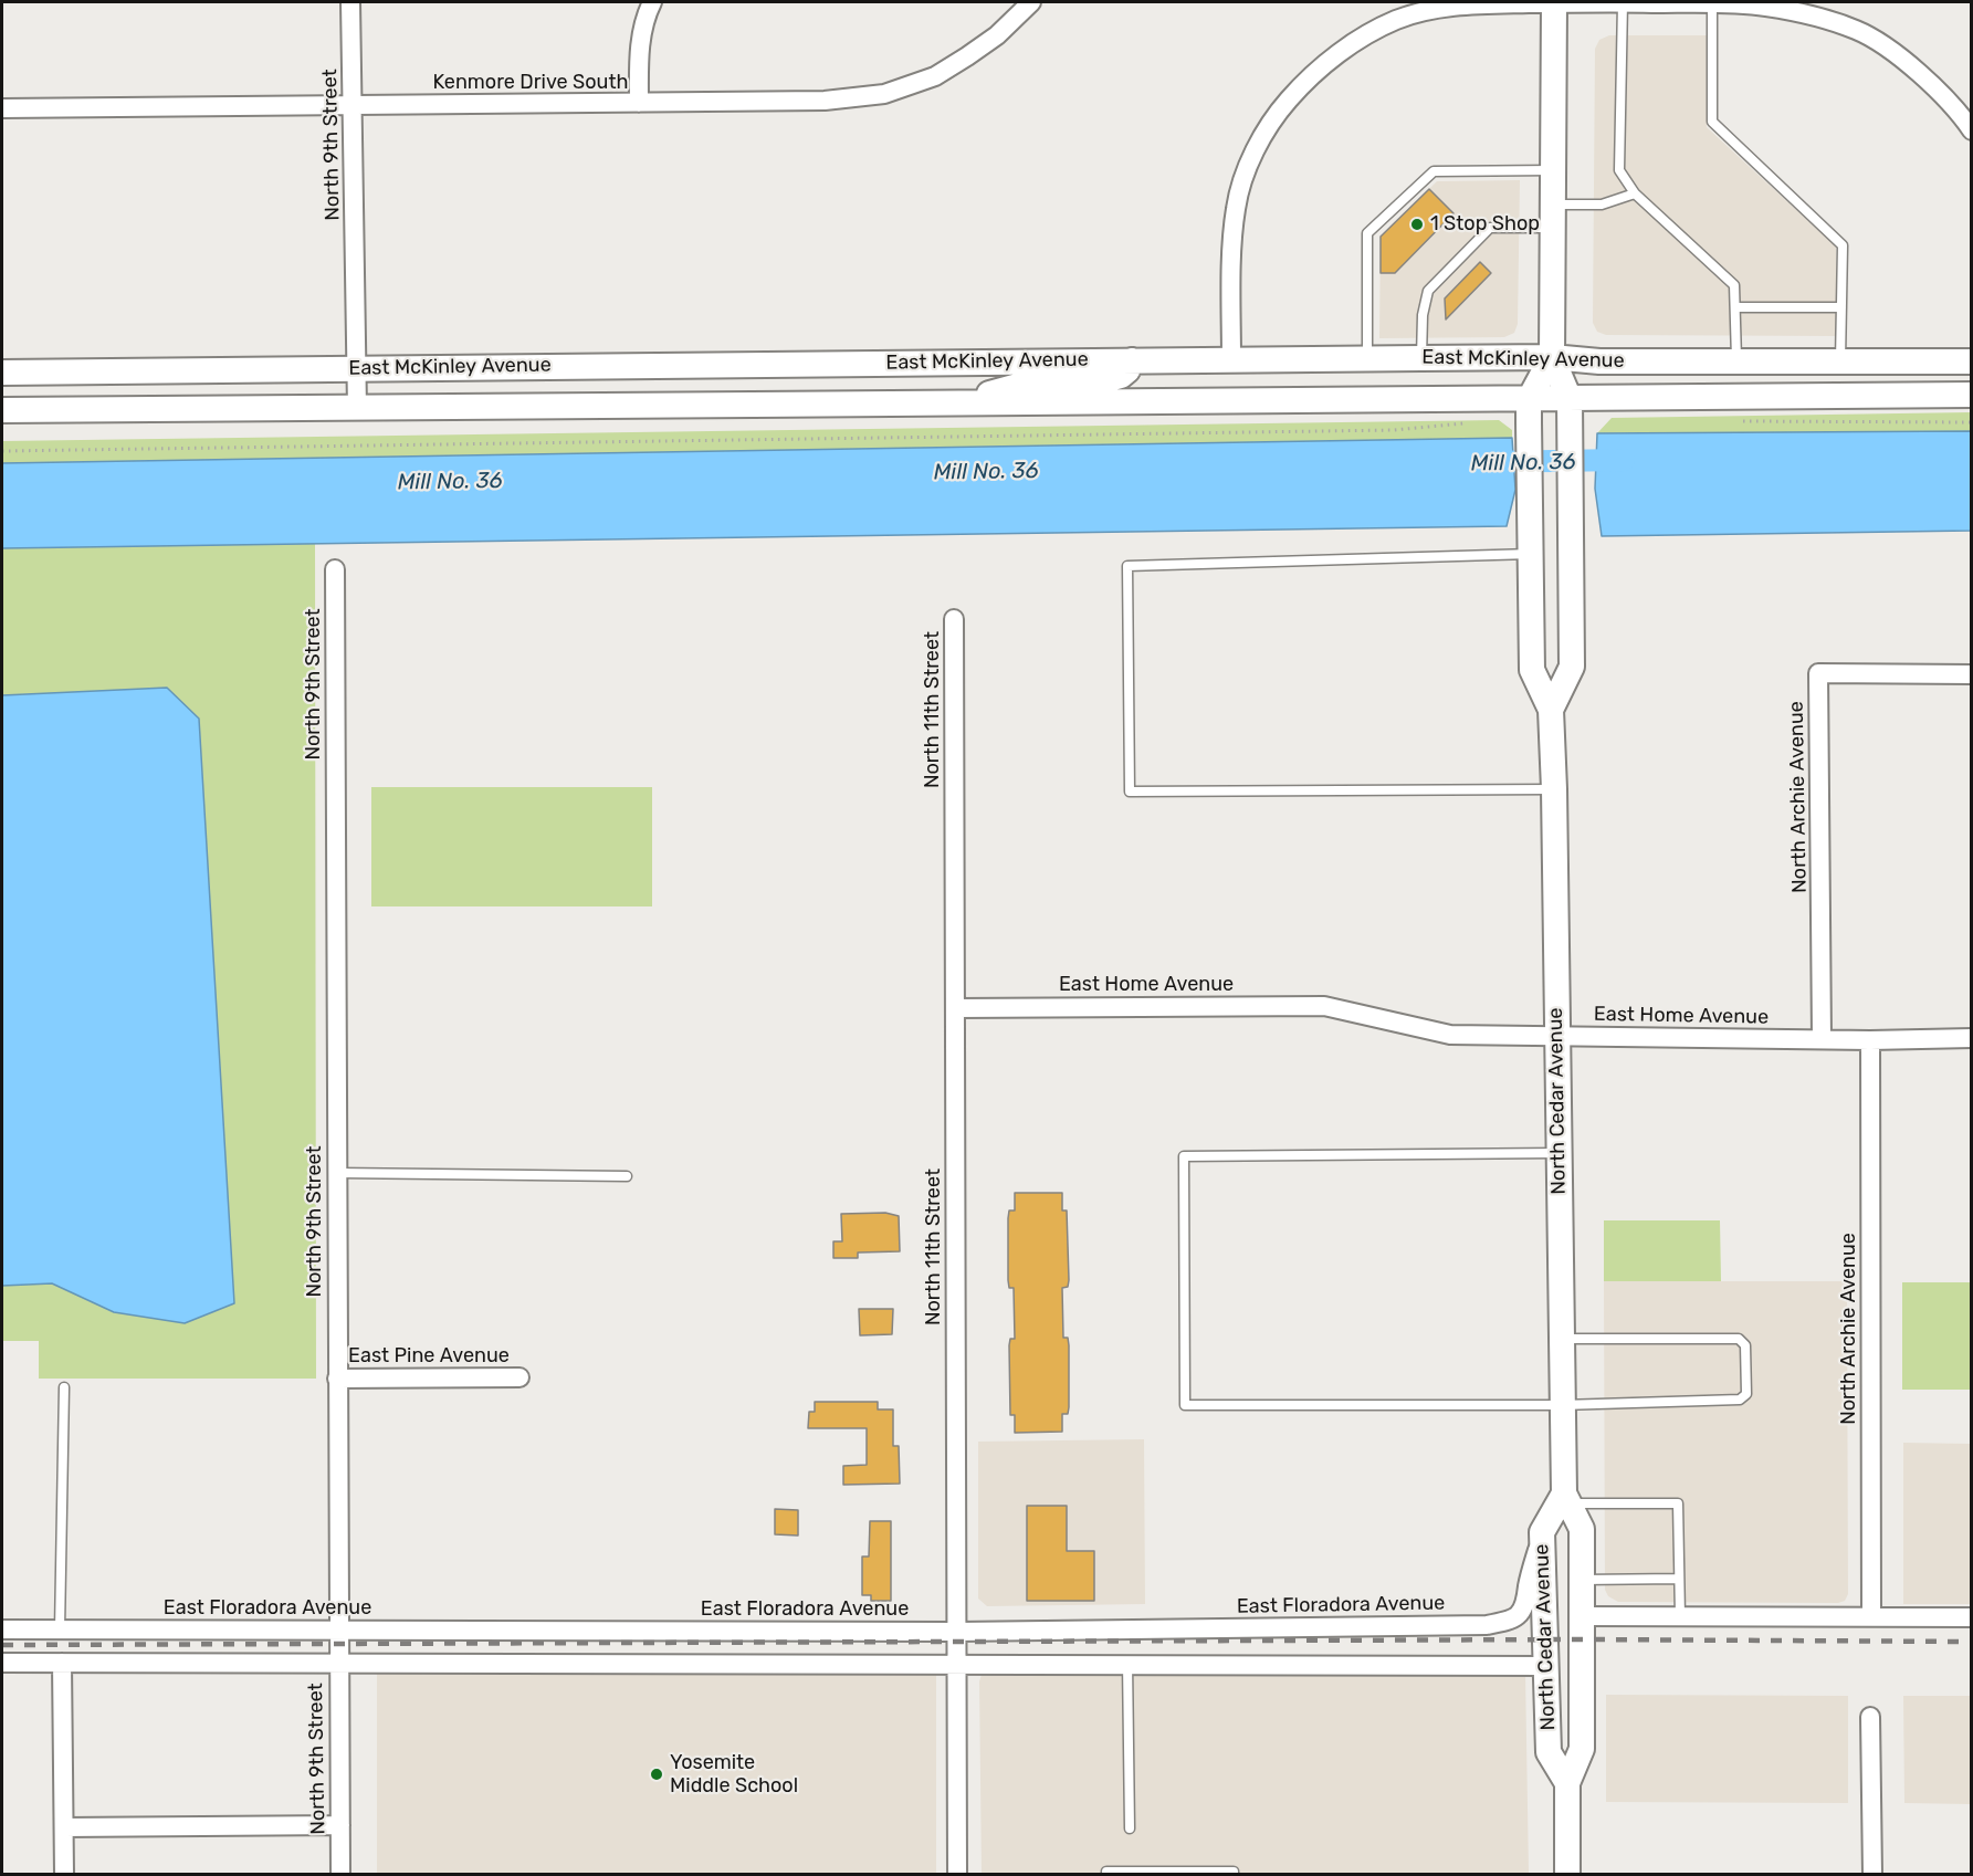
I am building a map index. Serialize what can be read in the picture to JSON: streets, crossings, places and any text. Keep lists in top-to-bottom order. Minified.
{"streets":{"main road":["East McKinley Avenue","North Cedar Avenue"],"street":["Kenmore Drive South","North 9th Street","North 11th Street","North Archie Avenue","East Home Avenue","East Pine Avenue","East Floradora Avenue"]},"crossings":[["Kenmore Drive South","North 9th Street"],["North 9th Street","East McKinley Avenue"],["North 9th Street","East Pine Avenue"],["North 9th Street","East Floradora Avenue"],["East McKinley Avenue","North Cedar Avenue"],["North 11th Street","East Home Avenue"],["North 11th Street","East Floradora Avenue"],["North Archie Avenue","East Home Avenue"],["East Home Avenue","North Cedar Avenue"],["North Cedar Avenue","East Floradora Avenue"]],"water":["Mill No. 36"],"places":["1 Stop Shop","Yosemite Middle School"]}
